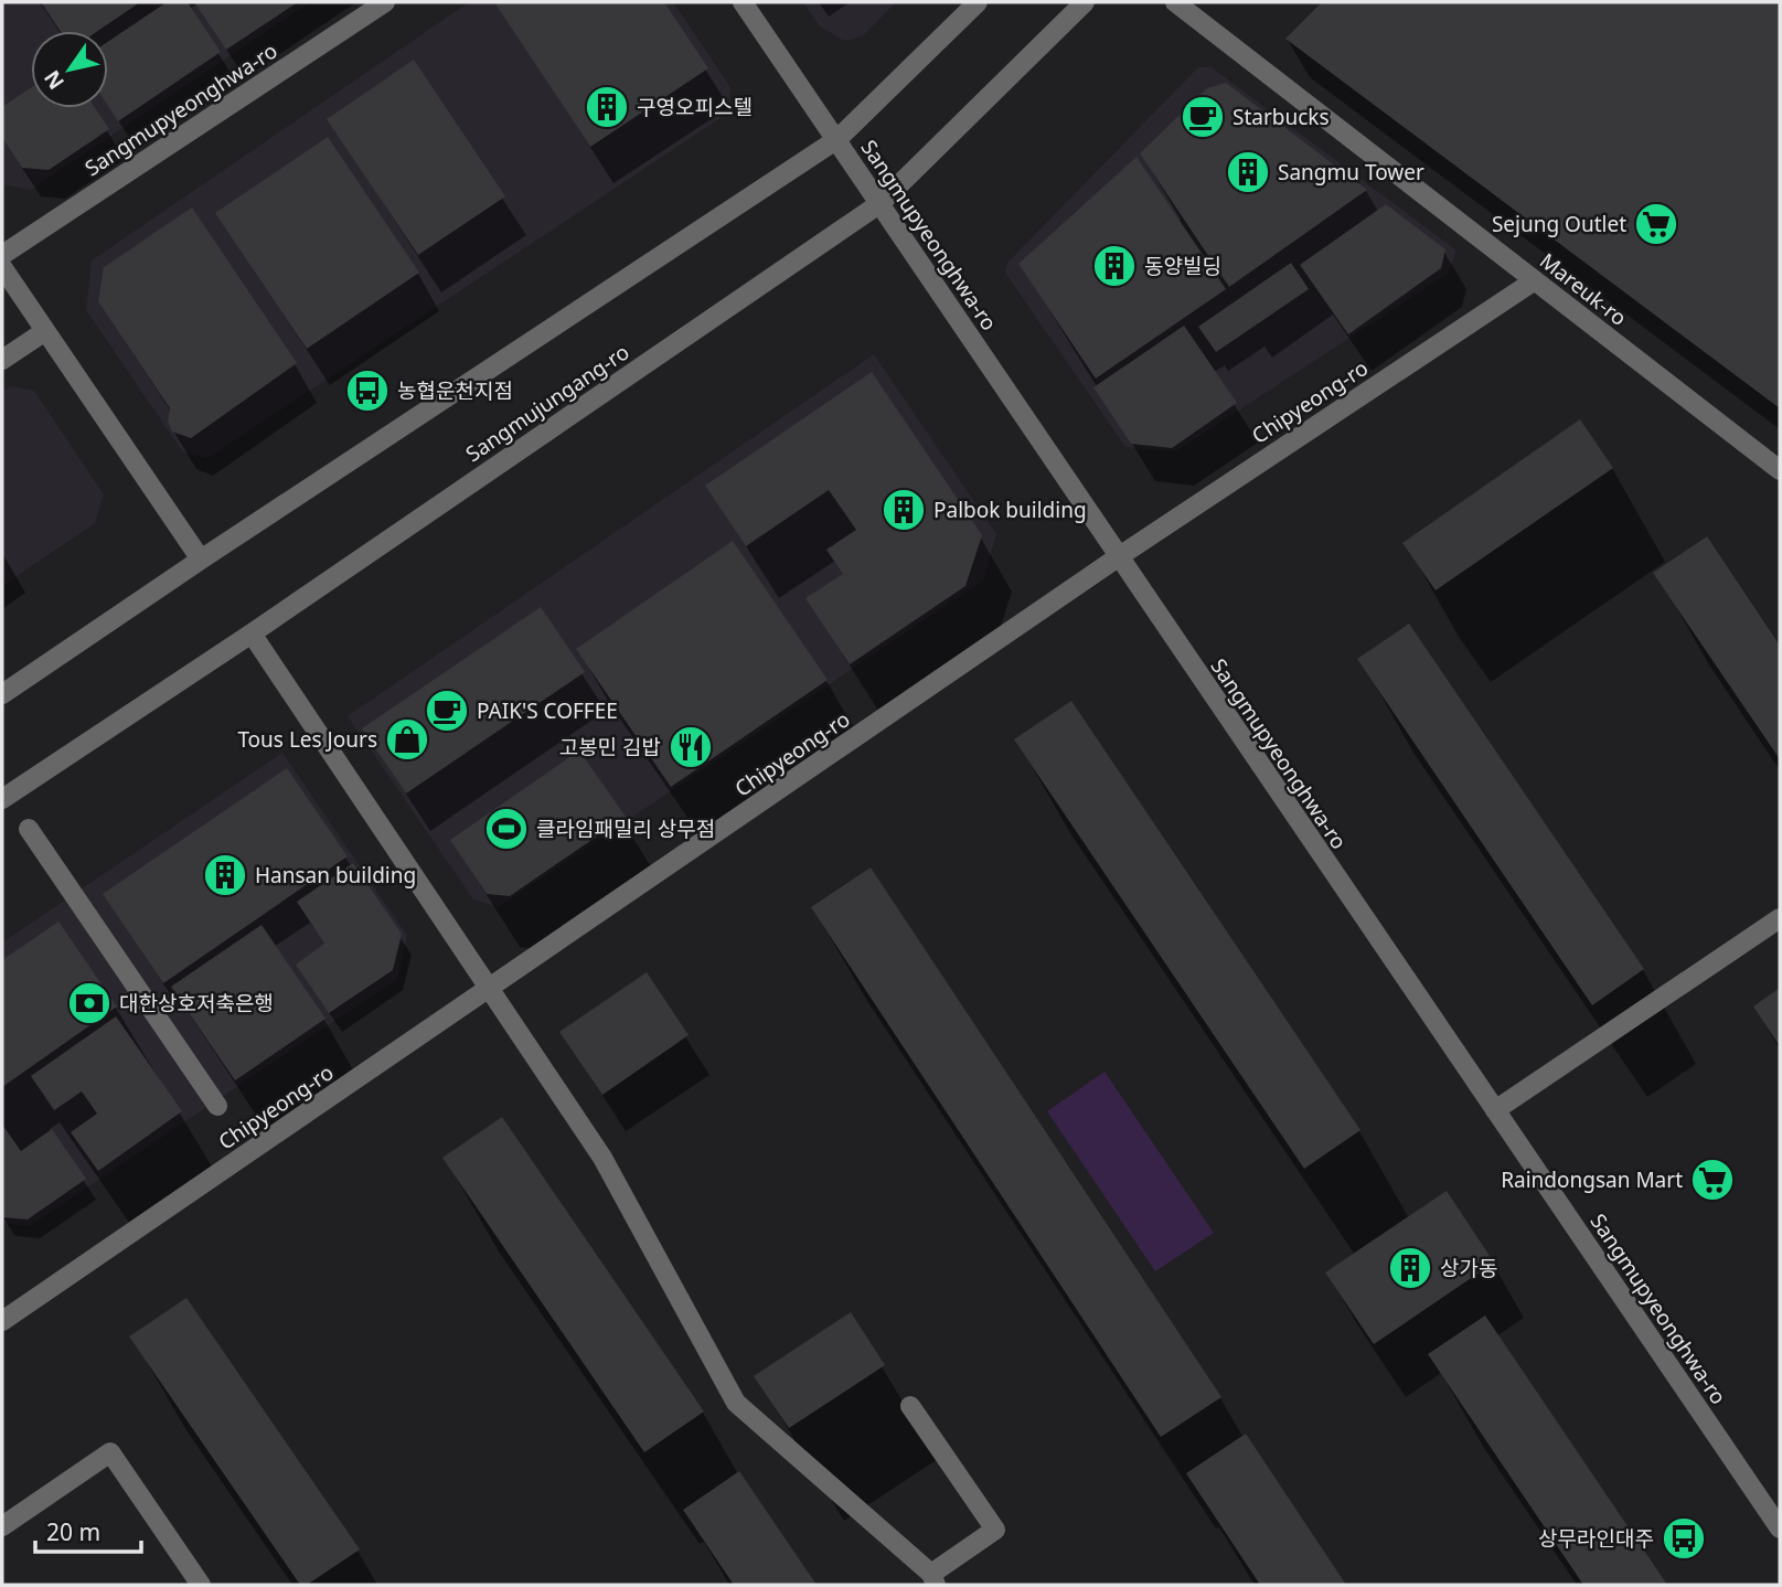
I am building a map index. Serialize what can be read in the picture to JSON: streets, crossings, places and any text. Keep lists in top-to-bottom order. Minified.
{"streets":{"street":["Sangmupyeonghwa-ro","Mareuk-ro","Chipyeong-ro","Sangmujungang-ro"]},"crossings":[["Sangmupyeonghwa-ro","Chipyeong-ro"],["Sangmupyeonghwa-ro","Sangmujungang-ro"],["Mareuk-ro","Chipyeong-ro"]],"places":{"building":["구영오피스텔","Sangmu Tower","동양빌딩","Palbok building","Hansan building","상가동"],"cafe":["Starbucks","PAIK'S COFFEE"],"supermarket":["Sejung Outlet","Raindongsan Mart"],"bus stop":["농협운천지점","상무라인대주"],"shop":["Tous Les Jours"],"restaurant":["고봉민 김밥"],"sports":["클라임패밀리 상무점"],"bank":["대한상호저축은행"]},"scale_bar":"20 m","north":"bottom left"}
